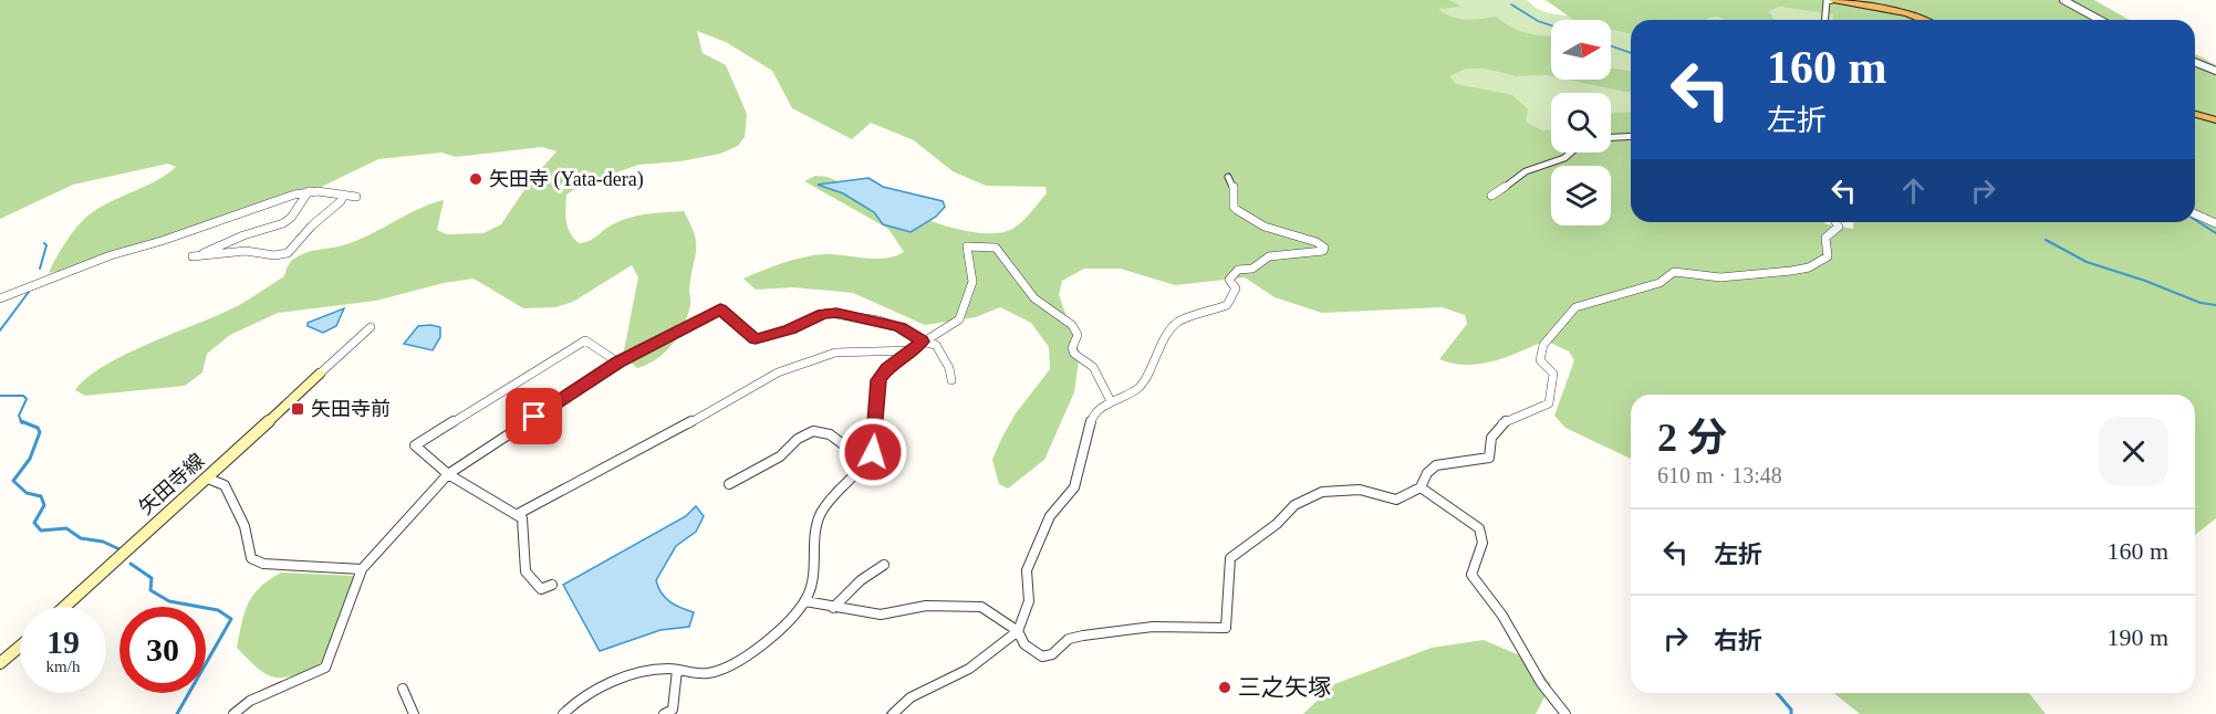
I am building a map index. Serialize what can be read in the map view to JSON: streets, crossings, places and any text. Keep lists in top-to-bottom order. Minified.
{"streets":{"main road":["矢田寺線"]},"places":{"other":["矢田寺 (Yata-dera)","三之矢塚"],"transit":["矢田寺前"]},"north":"right","page":{"turn":["160 m","左折"],"heading":["2 分","610 m · 13:48"],"list":[{"name":"左折","value":"160 m"},{"name":"右折","value":"190 m"}],"speed":"19 km/h","limit":"30"}}
